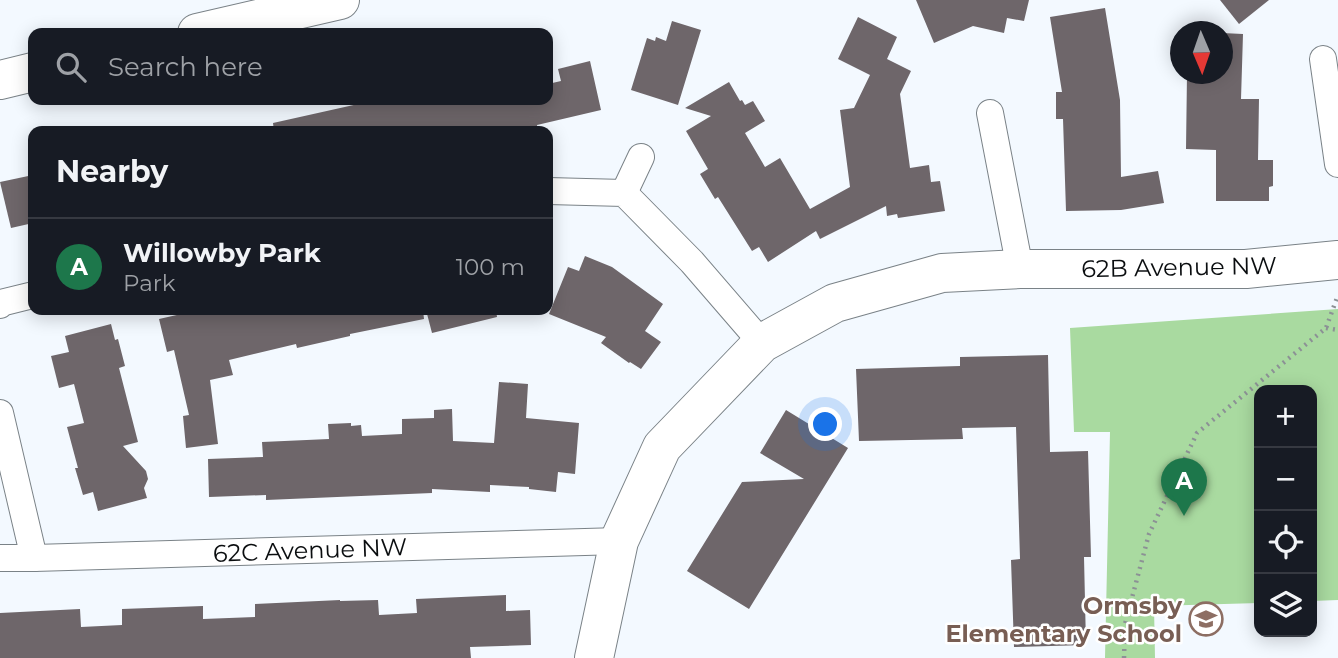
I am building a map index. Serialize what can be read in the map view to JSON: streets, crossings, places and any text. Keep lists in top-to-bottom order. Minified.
{"streets":{"street":["62B Avenue NW","62C Avenue NW"]},"crossings":[["62B Avenue NW","62C Avenue NW"]],"places":{"school or university":["Ormsby Elementary School"]},"north":"bottom","page":{"search":"Search here","heading":"Nearby","list":[{"mark":"A","name":"Willowby Park","note":"Park","value":"100 m"}],"map_buttons":["+","−"],"pins":"A"}}
